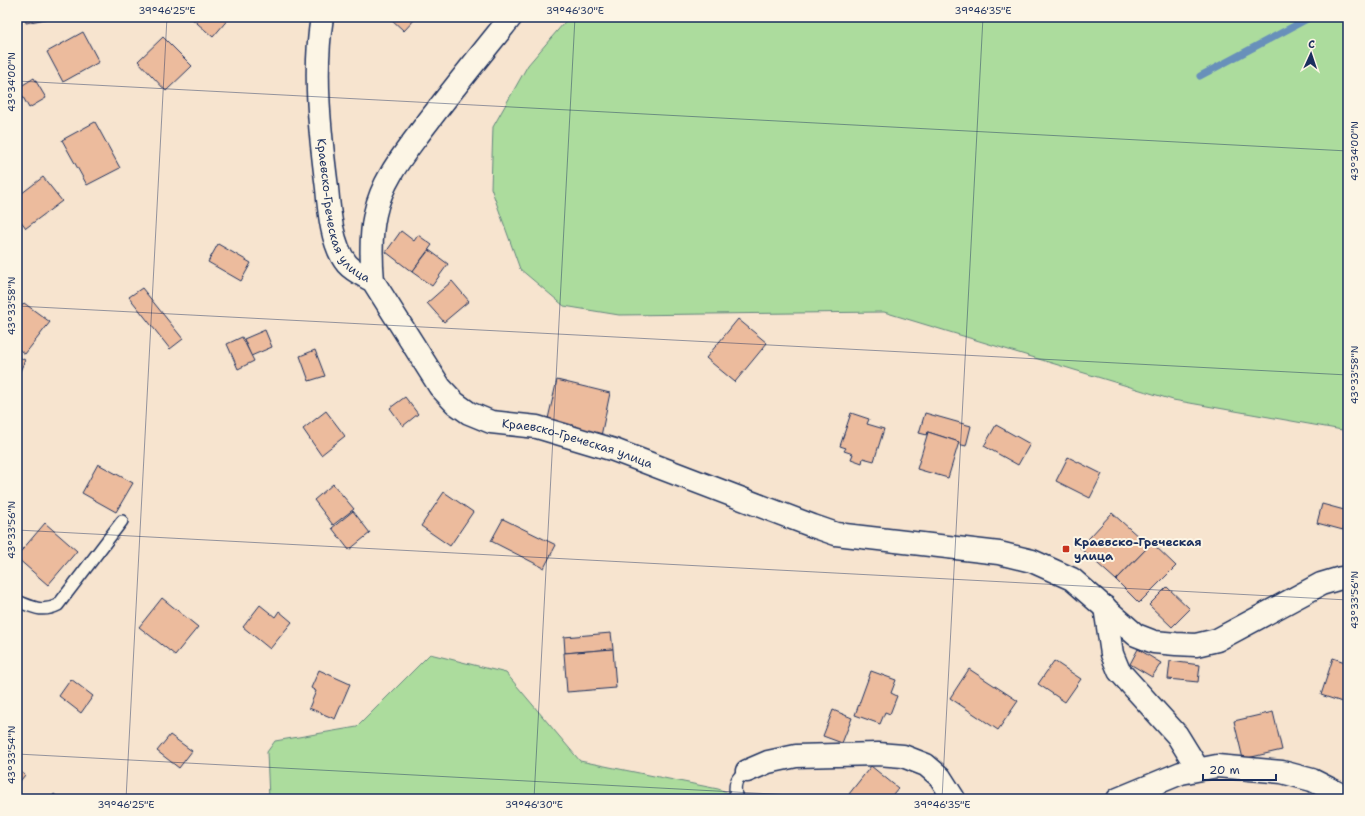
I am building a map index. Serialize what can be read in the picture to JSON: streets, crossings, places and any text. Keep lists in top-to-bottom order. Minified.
{"streets":{"street":["Краевско-Греческая улица"]},"places":{"transit":["Краевско-Греческая улица"]},"scale_bar":"20 m","north":"top","coordinates":["39°46'25\"E","39°46'30\"E","39°46'35\"E","43°34'00\"N","43°33'58\"N","43°33'56\"N","43°33'54\"N"]}
